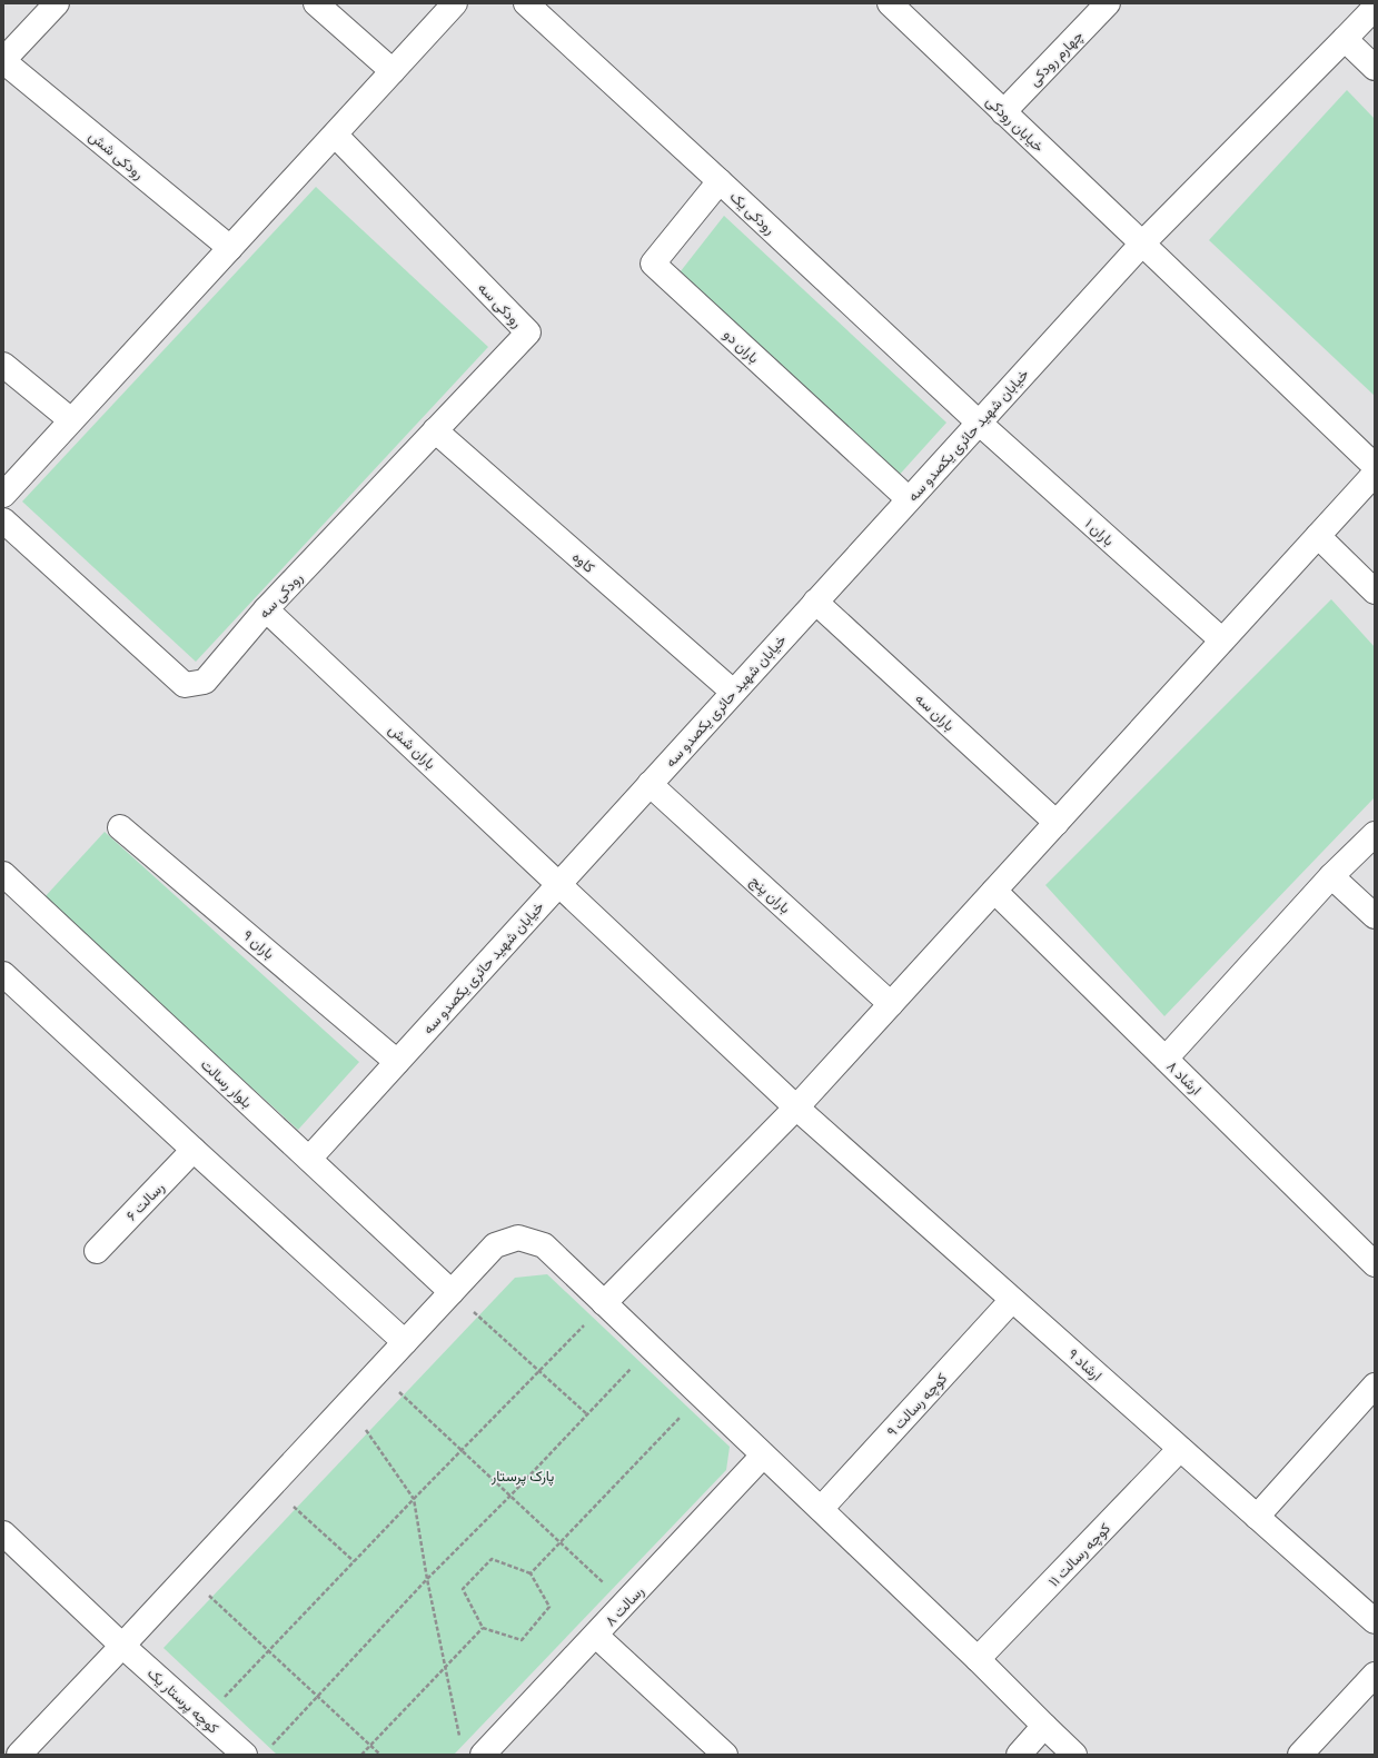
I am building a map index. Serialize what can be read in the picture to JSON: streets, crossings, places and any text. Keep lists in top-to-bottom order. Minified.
{"streets":{"street":["چهارم رودکی","خیابان رودکی","رودکی شش","رودکی یک","رودکی سه","باران دو","خیابان شهید حائری یکصدو سه","باران ۱","کاوه","باران سه","باران شش","باران پنج","باران ۹","ارشاد ۸","بلوار رسالت","رسالت ۶","ارشاد ۹","کوچه رسالت ۹","کوچه رسالت ۱۱","رسالت ۸","کوچه پرستار یک"]},"crossings":[["چهارم رودکی","خیابان رودکی"],["خیابان رودکی","خیابان شهید حائری یکصدو سه"],["رودکی یک","باران دو"],["رودکی یک","خیابان شهید حائری یکصدو سه"],["رودکی یک","باران ۱"],["رودکی سه","کاوه"],["رودکی سه","باران شش"],["باران دو","خیابان شهید حائری یکصدو سه"],["خیابان شهید حائری یکصدو سه","باران ۱"],["خیابان شهید حائری یکصدو سه","کاوه"],["خیابان شهید حائری یکصدو سه","باران سه"],["خیابان شهید حائری یکصدو سه","باران شش"],["خیابان شهید حائری یکصدو سه","باران پنج"],["خیابان شهید حائری یکصدو سه","باران ۹"],["خیابان شهید حائری یکصدو سه","بلوار رسالت"],["باران شش","ارشاد ۹"],["ارشاد ۹","کوچه رسالت ۹"],["ارشاد ۹","کوچه رسالت ۱۱"]],"parks":["پارک پرستار"]}
